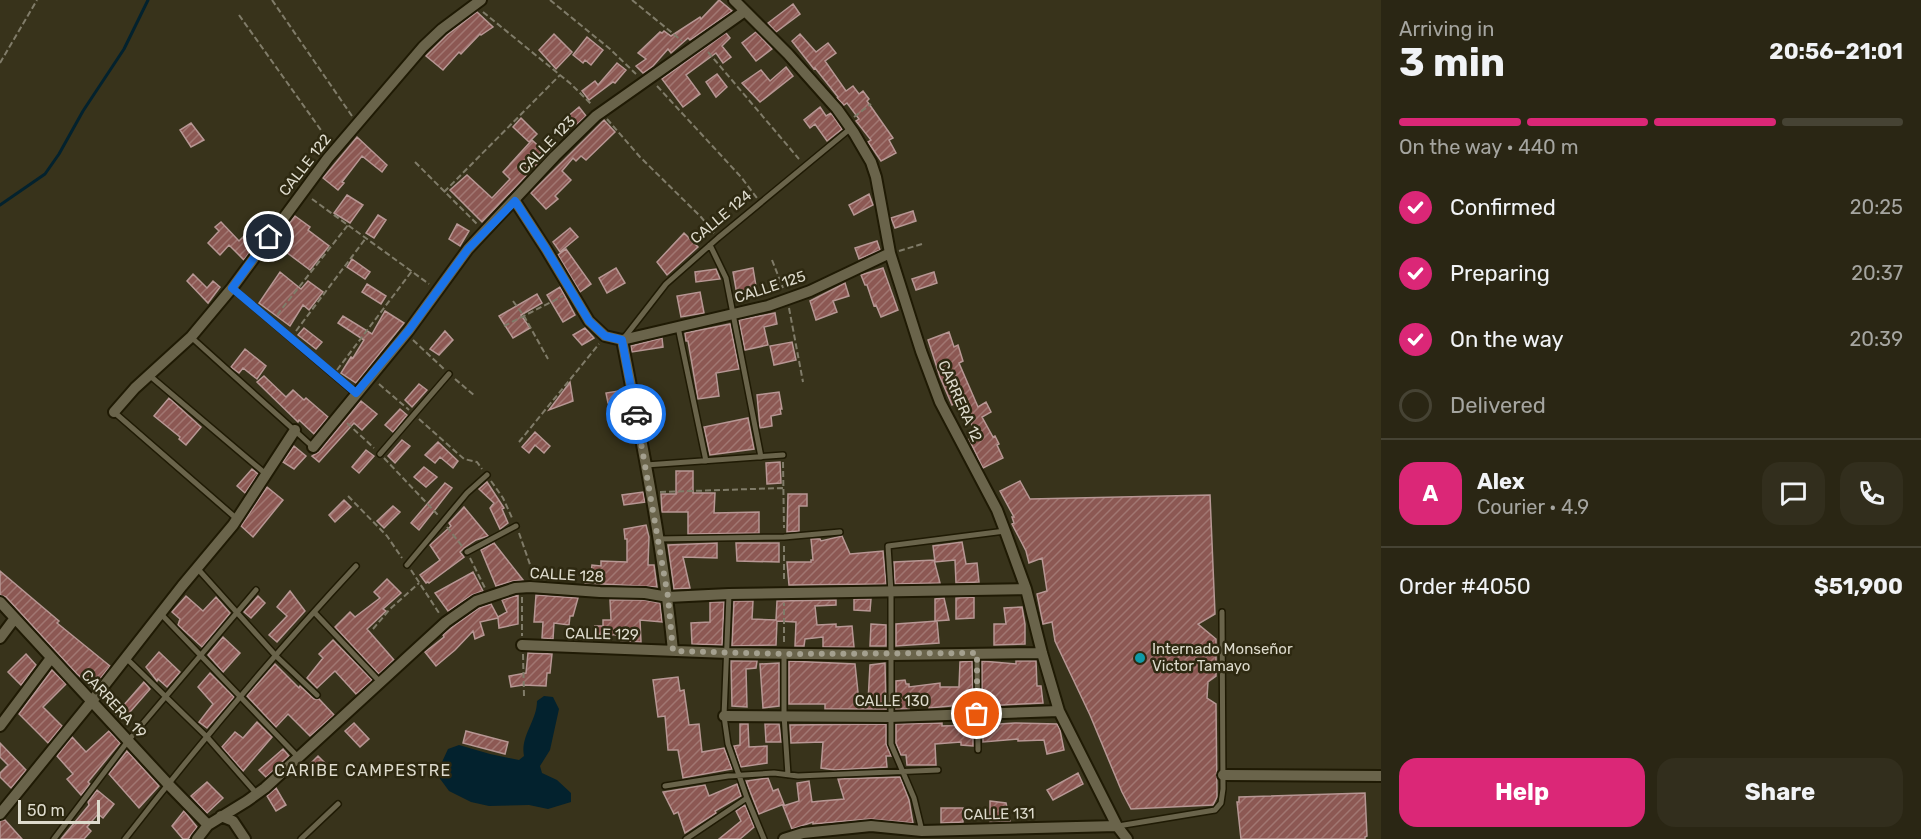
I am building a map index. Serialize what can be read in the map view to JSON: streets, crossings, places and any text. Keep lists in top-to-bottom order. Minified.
{"streets":{"street":["CALLE 123","CALLE 122","CALLE 125","CARRERA 12","CALLE 128","CALLE 129","CALLE 130","CARRERA 19","CALLE 131"],"lane":["CALLE 124"]},"crossings":[["CALLE 123","CARRERA 12"],["CALLE 124","CALLE 125"],["CALLE 124","CARRERA 12"],["CALLE 125","CARRERA 12"],["CARRERA 12","CALLE 128"],["CARRERA 12","CALLE 129"],["CARRERA 12","CALLE 130"],["CARRERA 12","CALLE 131"],["CALLE 128","CARRERA 19"]],"districts":["CARIBE CAMPESTRE"],"places":["Internado Monseñor Victor Tamayo"],"scale_bar":"50 m","page":{"heading":["3 min","Arriving in","20:56–21:01"],"panel":["Alex","Courier · 4.9","Order #4050","$51,900"],"bar":"On the way · 440 m","list":[["Confirmed","20:25"],["Preparing","20:37"],["On the way","20:39"],"Delivered"],"round":"A","buttons":["Help","Share"],"scale":"50 m"}}
